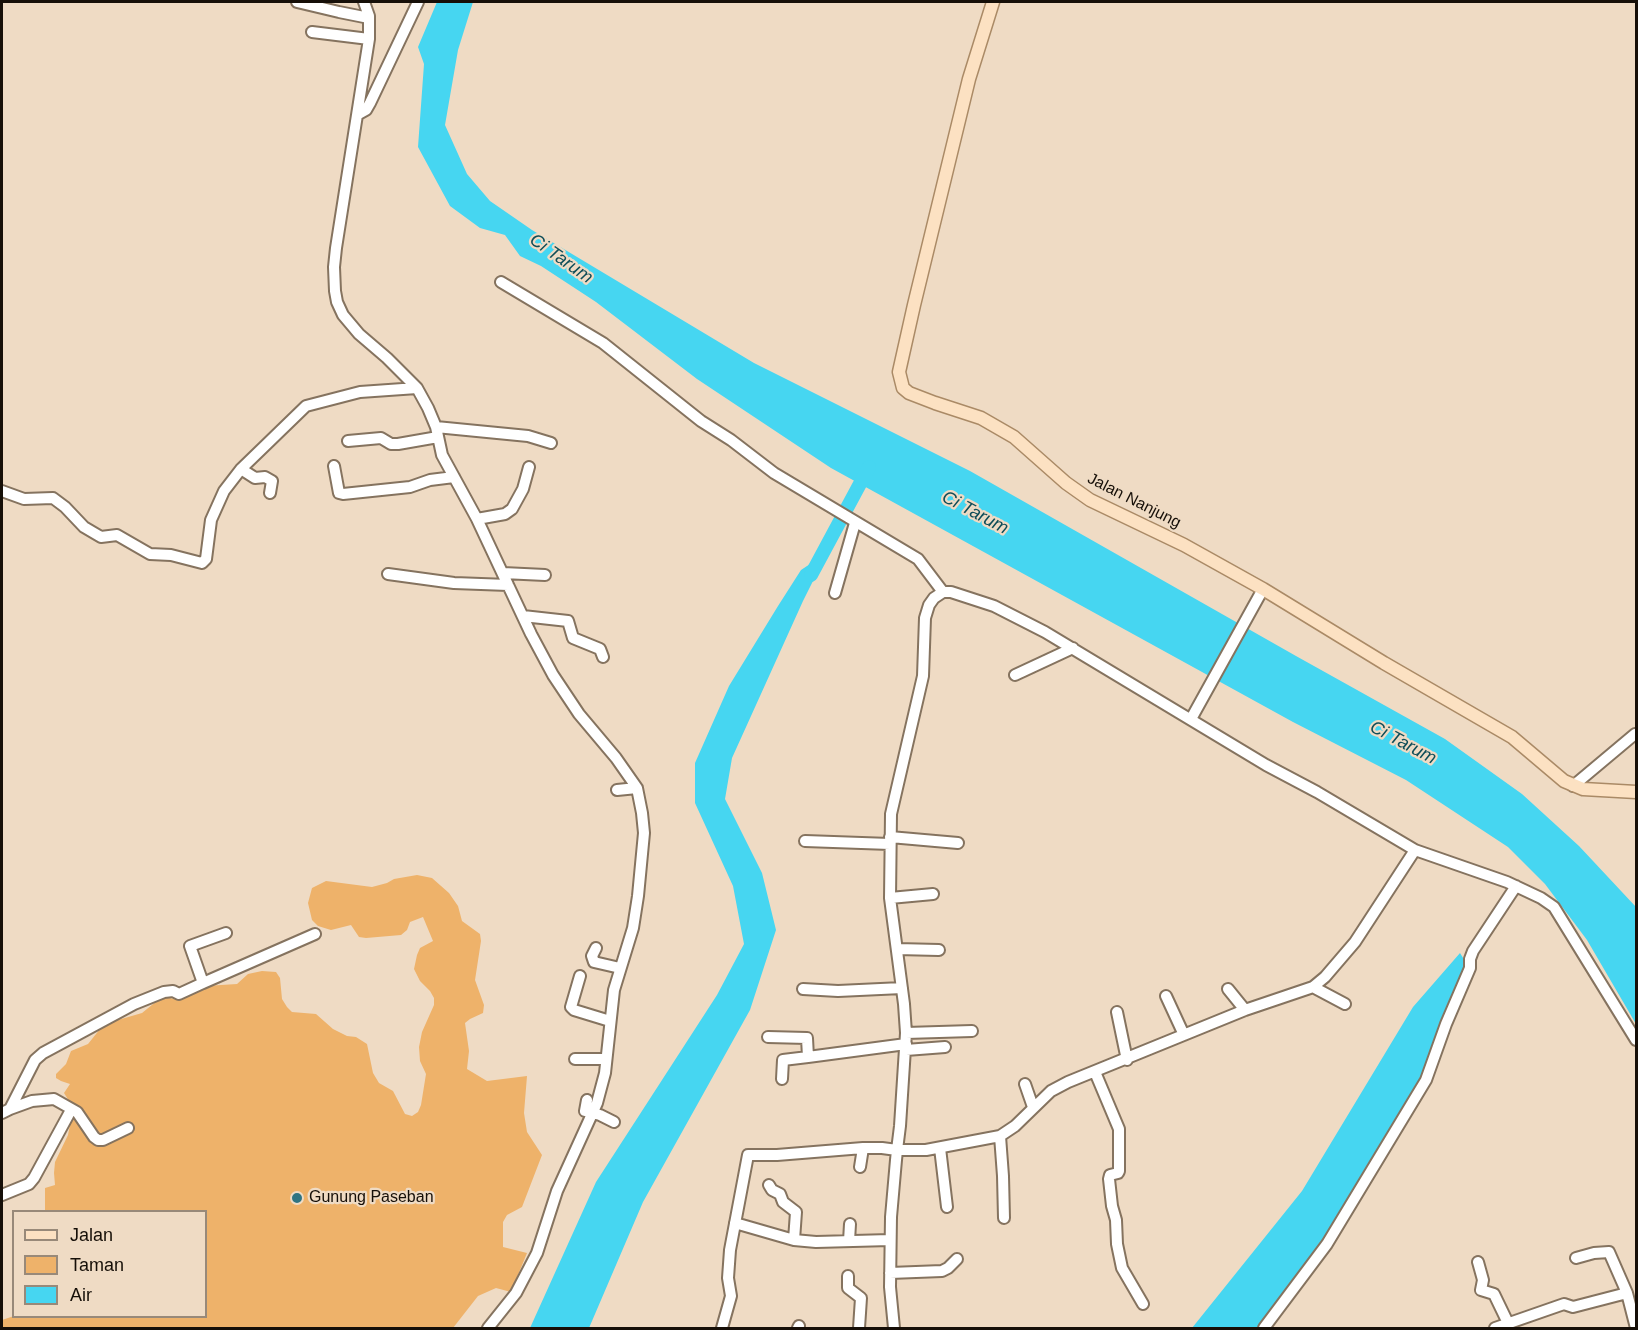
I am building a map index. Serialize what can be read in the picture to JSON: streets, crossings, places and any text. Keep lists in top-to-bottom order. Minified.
{"streets":{"main road":["Jalan Nanjung"]},"water":["Ci Tarum"],"places":["Gunung Paseban"],"legend":["Jalan","Taman","Air"]}
